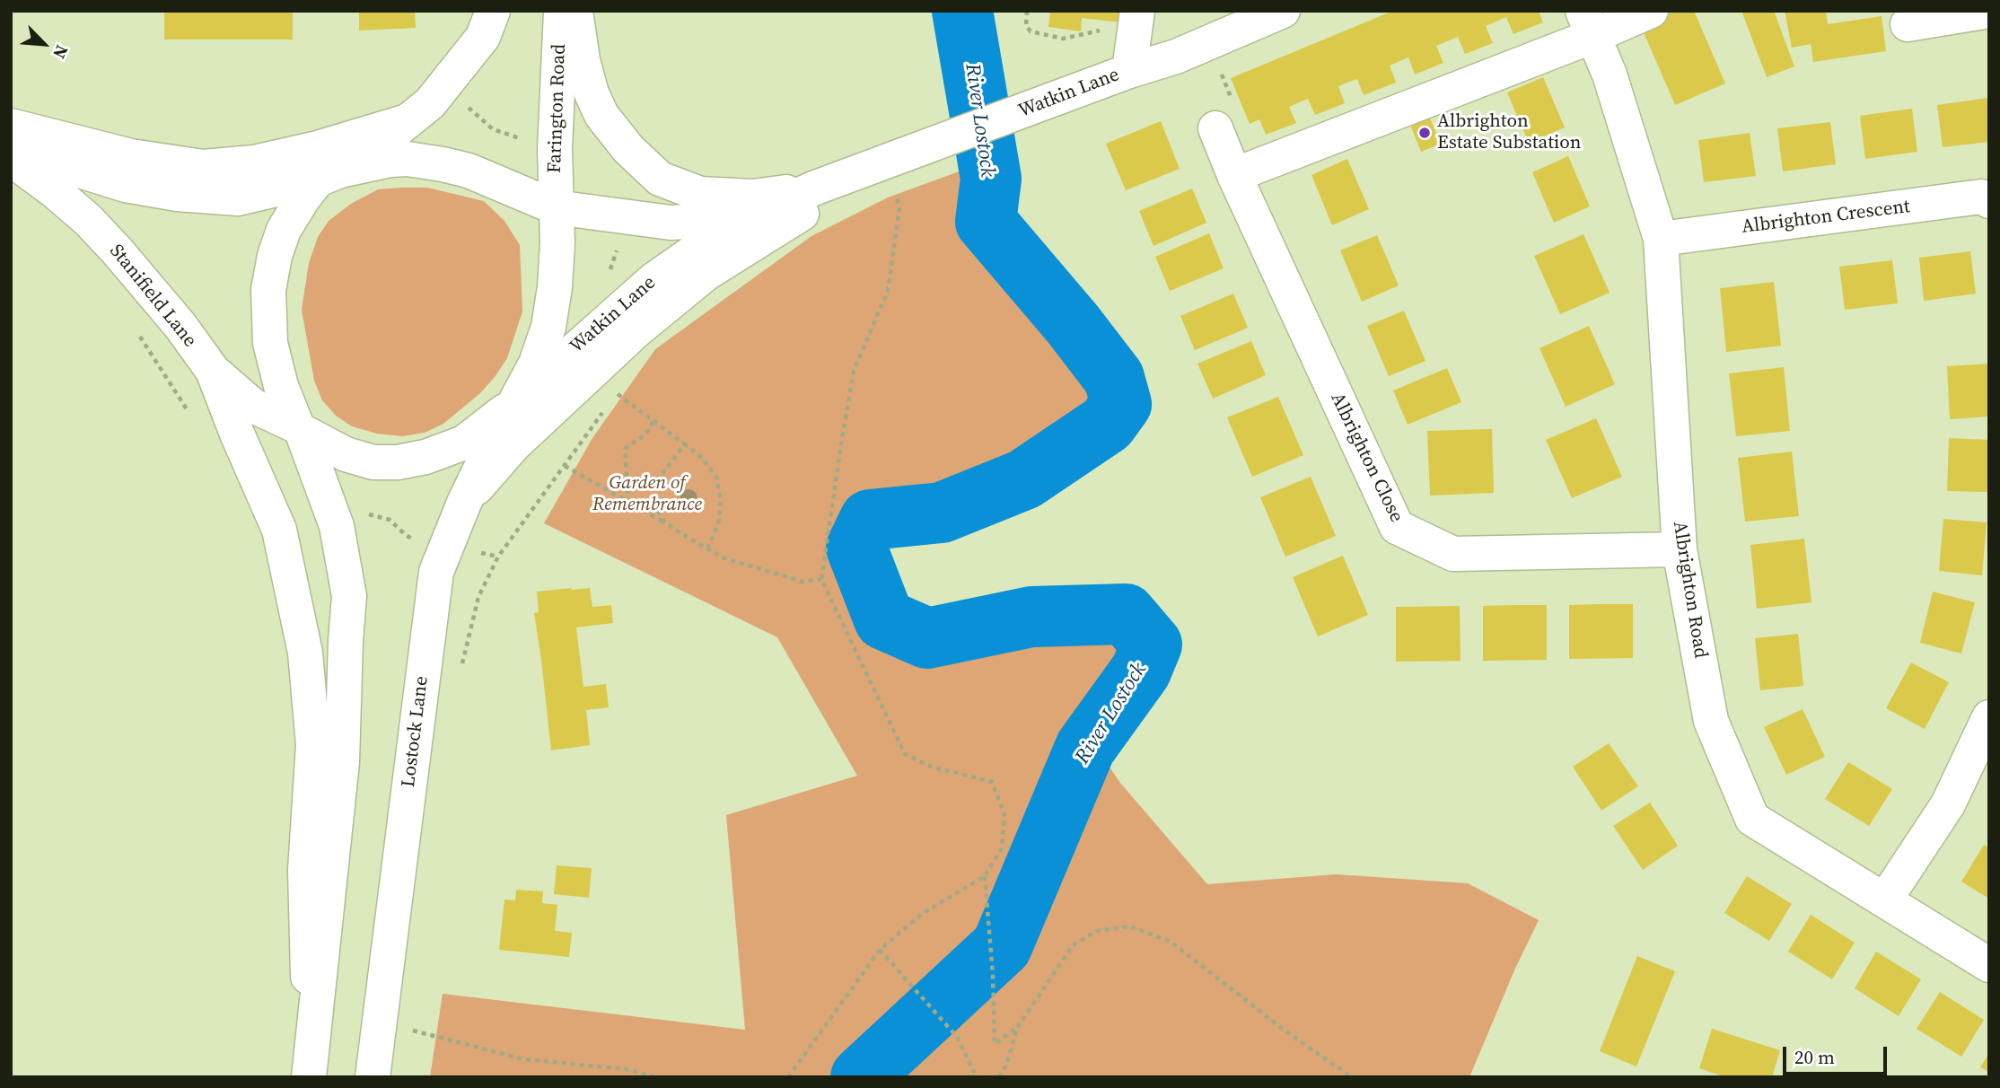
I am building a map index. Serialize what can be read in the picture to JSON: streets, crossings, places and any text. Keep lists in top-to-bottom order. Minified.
{"streets":{"main road":["Watkin Lane","Farington Road","Albrighton Crescent","Stanifield Lane","Albrighton Close","Albrighton Road","Lostock Lane"]},"crossings":[["Watkin Lane","Farington Road"],["Watkin Lane","Stanifield Lane"],["Watkin Lane","Lostock Lane"],["Farington Road","Lostock Lane"],["Albrighton Crescent","Albrighton Road"],["Albrighton Close","Albrighton Road"]],"water":["River Lostock"],"parks":["Garden of Remembrance"],"places":["Albrighton Estate Substation"],"scale_bar":"20 m","north":"bottom right"}
